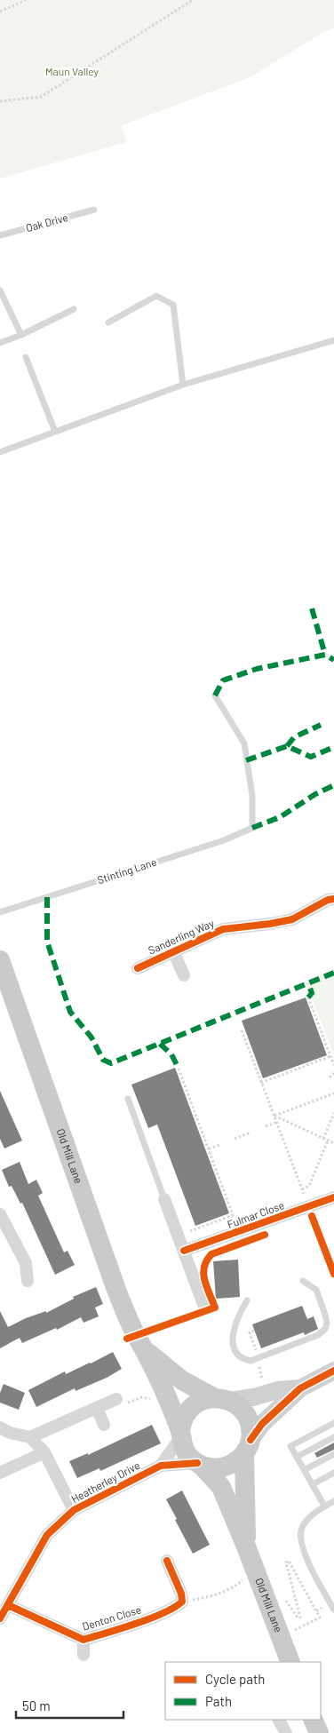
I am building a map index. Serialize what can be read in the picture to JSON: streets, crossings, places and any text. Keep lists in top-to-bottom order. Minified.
{"streets":{"main road":["Old Mill Lane"],"street":["Sanderling Way","Fulmar Close","Heatherley Drive","Denton Close"],"lane":["Oak Drive","Stinting Lane"]},"crossings":[["Old Mill Lane","Heatherley Drive"],["Heatherley Drive","Denton Close"]],"parks":["Maun Valley"],"legend":["Cycle path","Path"],"scale_bar":"50 m"}
